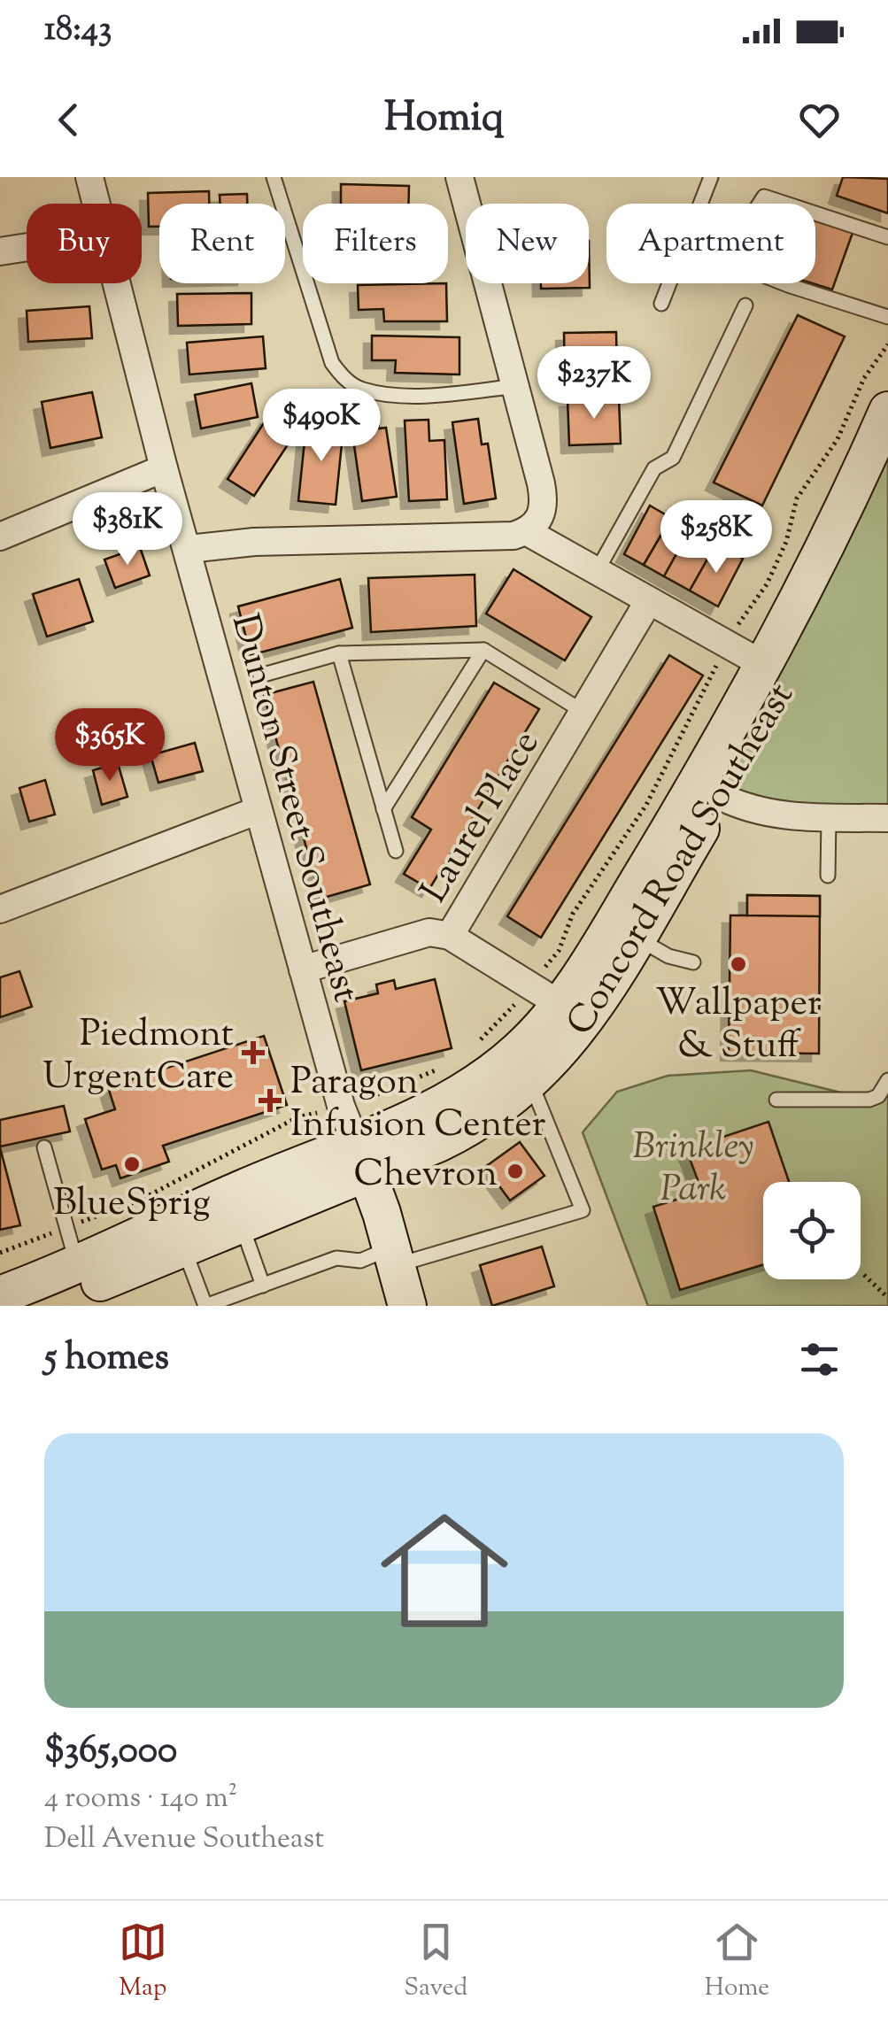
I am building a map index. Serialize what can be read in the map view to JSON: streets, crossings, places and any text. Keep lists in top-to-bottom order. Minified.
{"streets":{"main road":["Concord Road Southeast"],"street":["Dunton Street Southeast","Laurel Place"]},"crossings":[["Dunton Street Southeast","Laurel Place"],["Dunton Street Southeast","Concord Road Southeast"],["Laurel Place","Concord Road Southeast"]],"parks":["Brinkley Park"],"places":{"other":["Wallpaper & Stuff","BlueSprig","Chevron"],"health":["Piedmont UrgentCare","Paragon Infusion Center"]},"page":{"status":"18:43","header":"Homiq","chip":["Buy","Rent","Filters","New","Apartment"],"price":["$237K","$490K","$381K","$258K","$365K"],"heading":"5 homes","list":[{"name":"$365,000","note":"4 rooms · 140 m² · Dell Avenue Southeast"}],"tabs":["Map","Saved","Home"]}}
